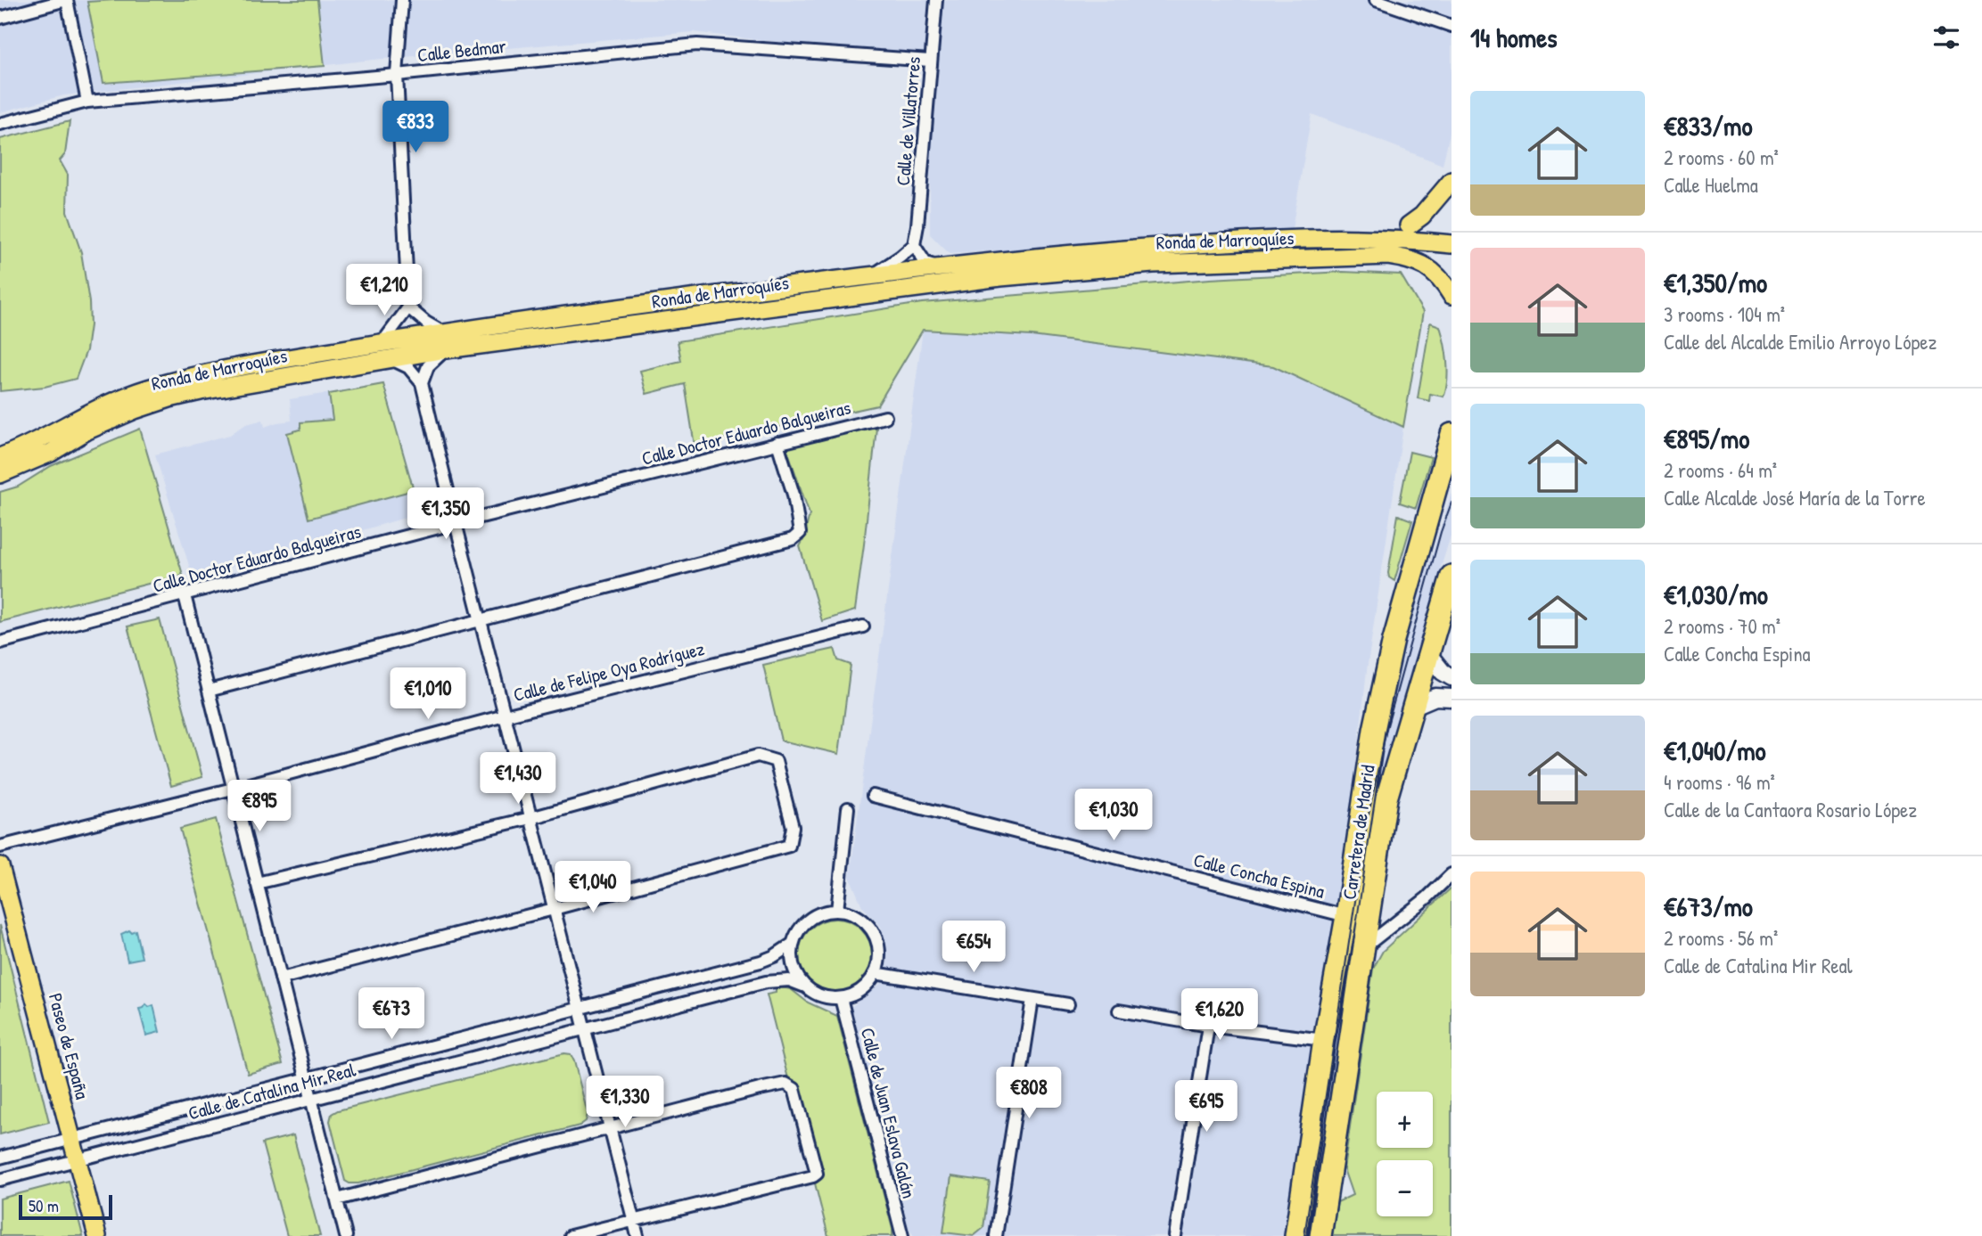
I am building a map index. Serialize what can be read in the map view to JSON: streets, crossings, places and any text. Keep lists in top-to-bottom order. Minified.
{"streets":{"highway":["Carretera de Madrid"],"main road":["Ronda de Marroquíes","Paseo de España"],"street":["Calle Bedmar","Calle de Villatorres","Calle Doctor Eduardo Balgueiras","Calle de Felipe Oya Rodríguez","Calle Concha Espina","Calle de Catalina Mir Real","Calle de Juan Eslava Galán"]},"crossings":[["Calle Bedmar","Calle de Villatorres"],["Carretera de Madrid","Calle Concha Espina"],["Paseo de España","Calle de Catalina Mir Real"],["Calle de Catalina Mir Real","Calle de Juan Eslava Galán"]],"scale_bar":"50 m","page":{"heading":"14 homes","list":[{"name":"€833/mo","note":"2 rooms · 60 m² · Calle Huelma"},{"name":"€1,350/mo","note":"3 rooms · 104 m² · Calle del Alcalde Emilio Arroyo López"},{"name":"€895/mo","note":"2 rooms · 64 m² · Calle Alcalde José María de la Torre"},{"name":"€1,030/mo","note":"2 rooms · 70 m² · Calle Concha Espina"},{"name":"€1,040/mo","note":"4 rooms · 96 m² · Calle de la Cantaora Rosario López"},{"name":"€673/mo","note":"2 rooms · 56 m² · Calle de Catalina Mir Real"}],"price":["€833","€1,210","€1,350","€1,010","€1,430","€895","€1,030","€1,040","€654","€673","€1,620","€808","€1,330","€695"],"map_buttons":["+","−"],"scale":"50 m"}}
